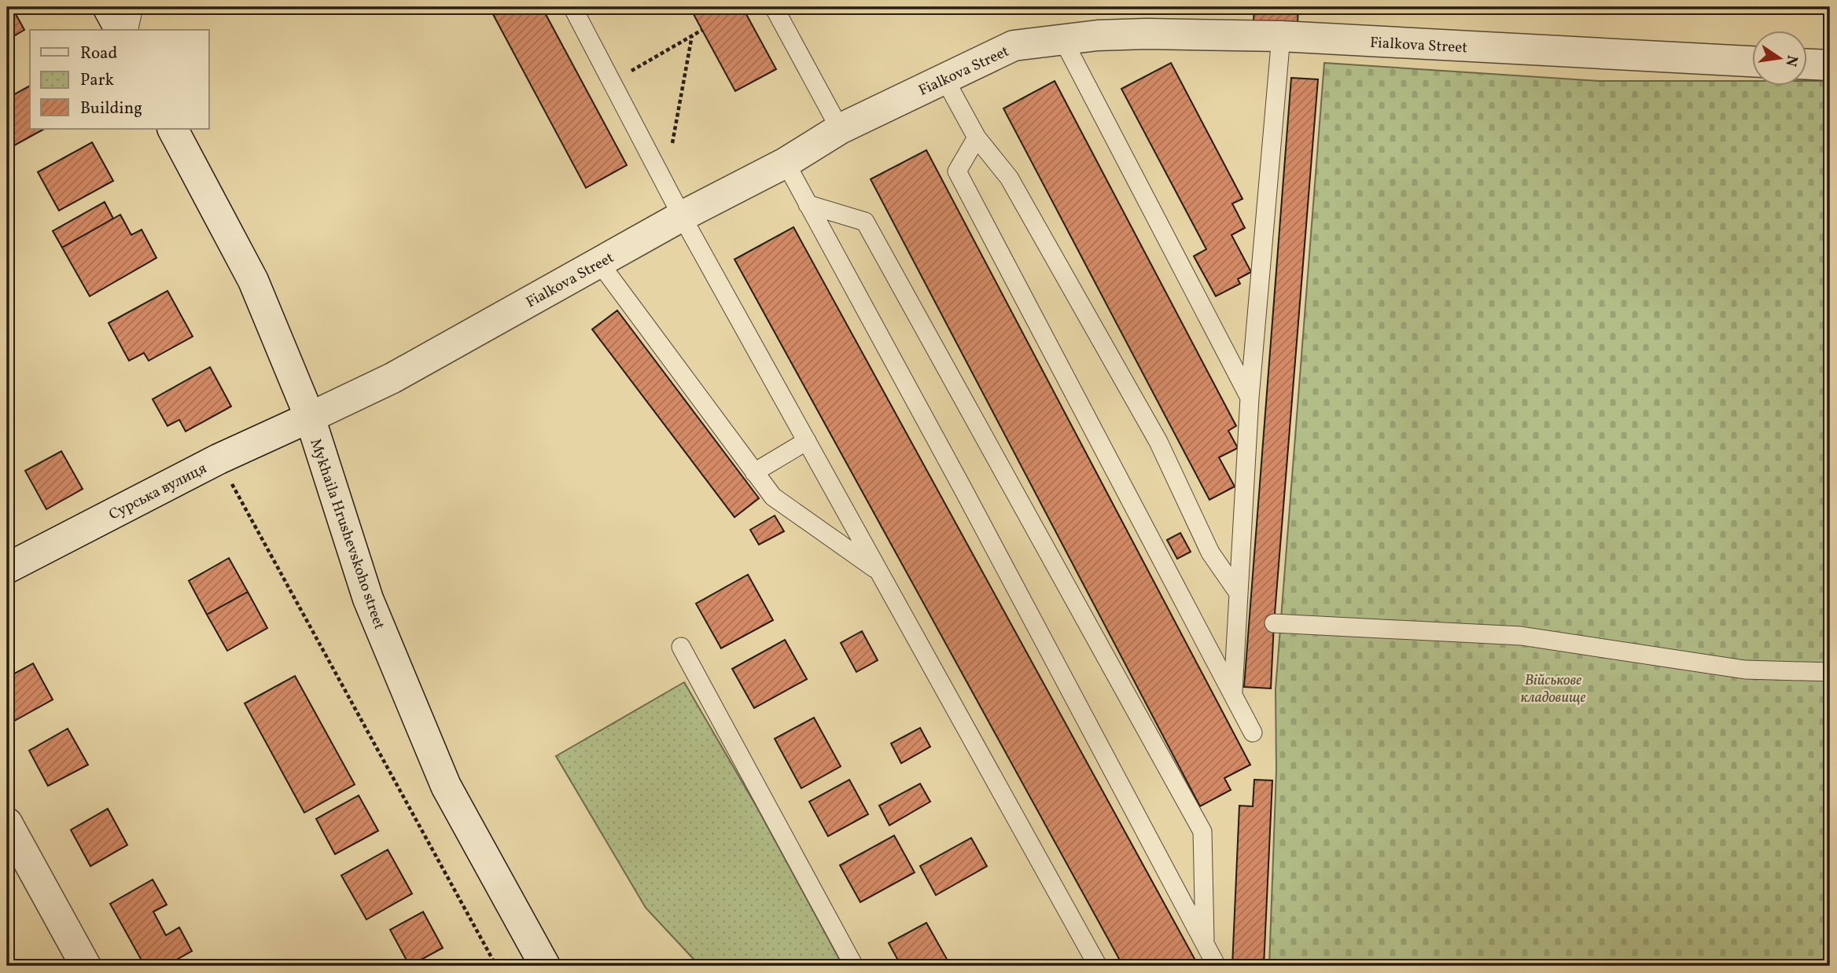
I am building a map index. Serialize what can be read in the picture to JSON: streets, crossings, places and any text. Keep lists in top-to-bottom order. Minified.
{"streets":{"street":["Fialkova Street","Сурська вулиця","Mykhaila Hrushevskoho street"]},"crossings":[["Fialkova Street","Сурська вулиця"],["Fialkova Street","Mykhaila Hrushevskoho street"],["Сурська вулиця","Mykhaila Hrushevskoho street"]],"parks":["Військове кладовище"],"legend":["Road","Park","Building"],"north":"right"}
